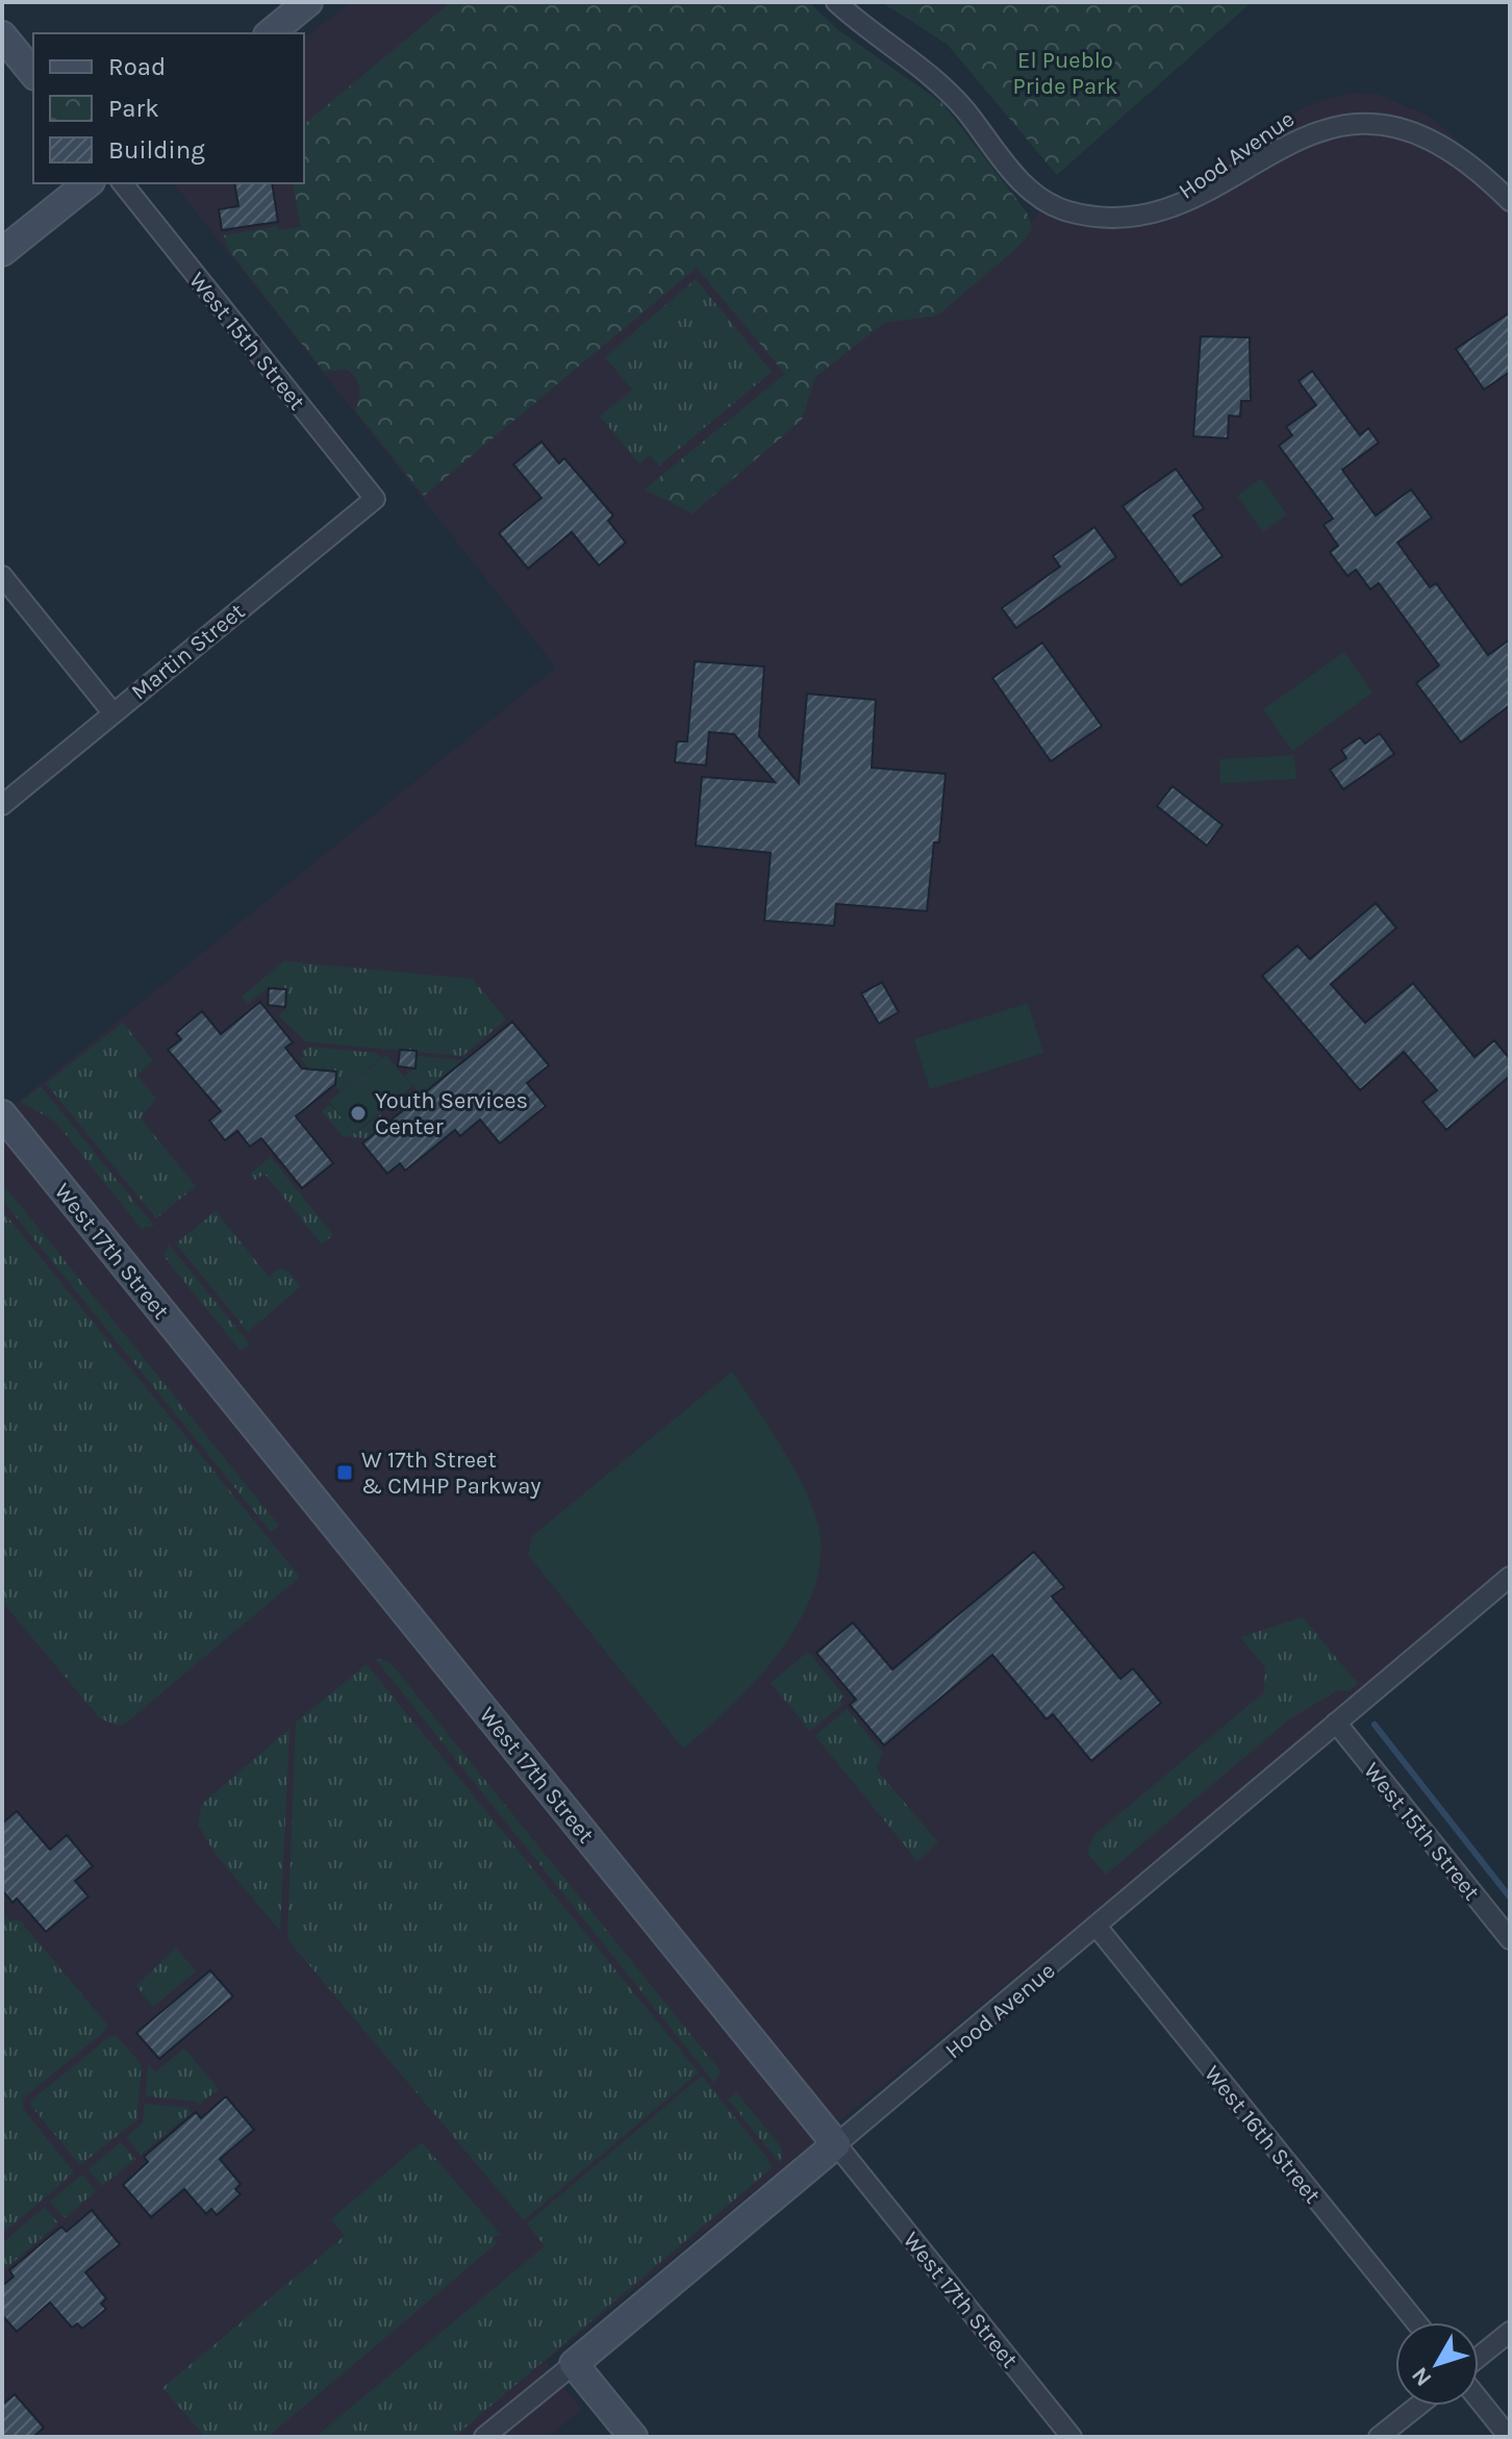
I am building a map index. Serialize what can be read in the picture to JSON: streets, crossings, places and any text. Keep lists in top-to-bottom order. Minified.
{"streets":{"street":["Hood Avenue","West 15th Street","Martin Street","West 17th Street","West 16th Street"]},"crossings":[["Hood Avenue","West 15th Street"],["Hood Avenue","West 17th Street"],["Hood Avenue","West 16th Street"],["West 15th Street","Martin Street"]],"parks":["El Pueblo Pride Park"],"places":{"other":["Youth Services Center"],"transit":["W 17th Street & CMHP Parkway"]},"legend":["Road","Park","Building"],"north":"bottom left"}
